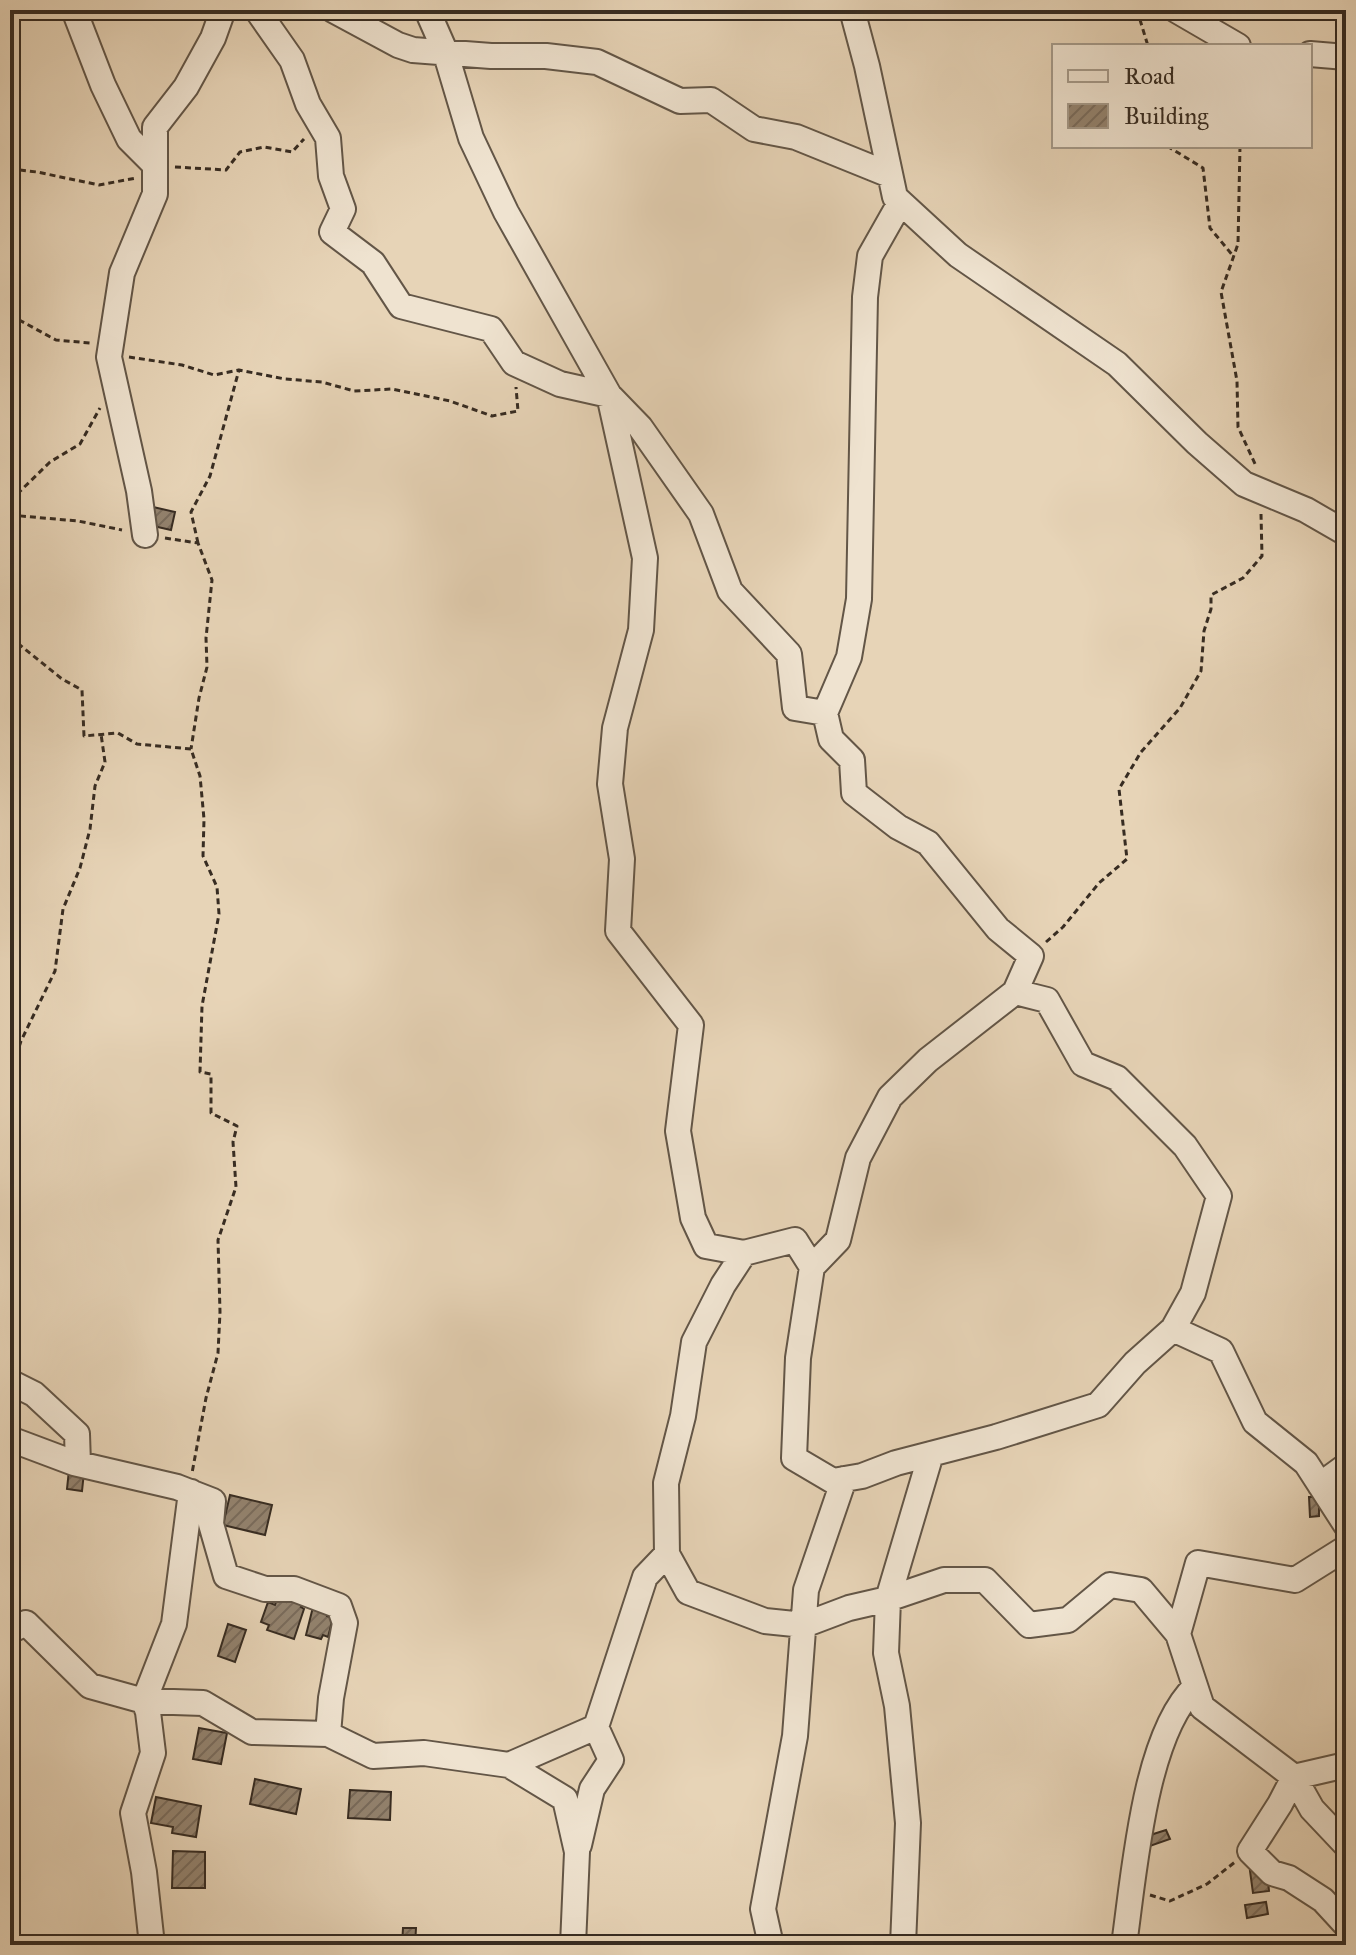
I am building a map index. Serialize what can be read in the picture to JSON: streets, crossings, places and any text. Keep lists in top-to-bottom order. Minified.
{"legend":["Road","Building"]}
